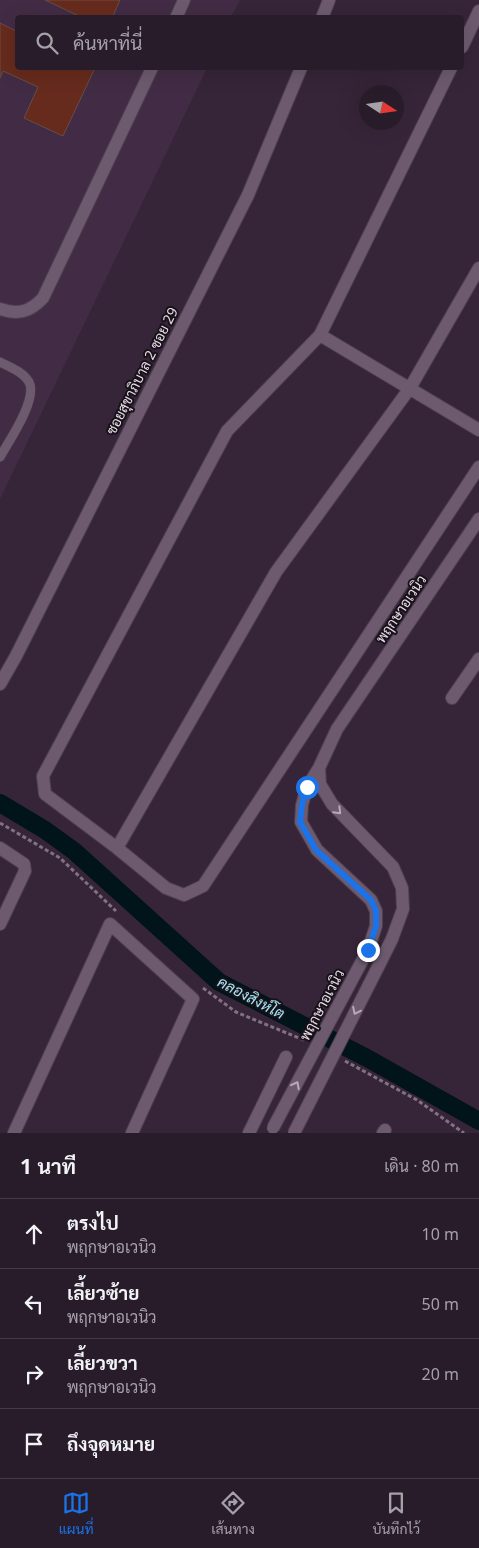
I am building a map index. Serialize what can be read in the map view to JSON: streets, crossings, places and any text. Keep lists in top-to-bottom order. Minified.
{"streets":{"street":["ซอยสุขาภิบาล 2 ซอย 29","พฤกษาอเวนิว"]},"one_way":["พฤกษาอเวนิว"],"water":["คลองสิงห์โต"],"north":"right","page":{"search":"ค้นหาที่นี่","heading":["1 นาที","เดิน · 80 m"],"list":[["ตรงไป","พฤกษาอเวนิว","10 m"],["เลี้ยวซ้าย","พฤกษาอเวนิว","50 m"],["เลี้ยวขวา","พฤกษาอเวนิว","20 m"],"ถึงจุดหมาย"],"nav":["แผนที่","เส้นทาง","บันทึกไว้"]}}
